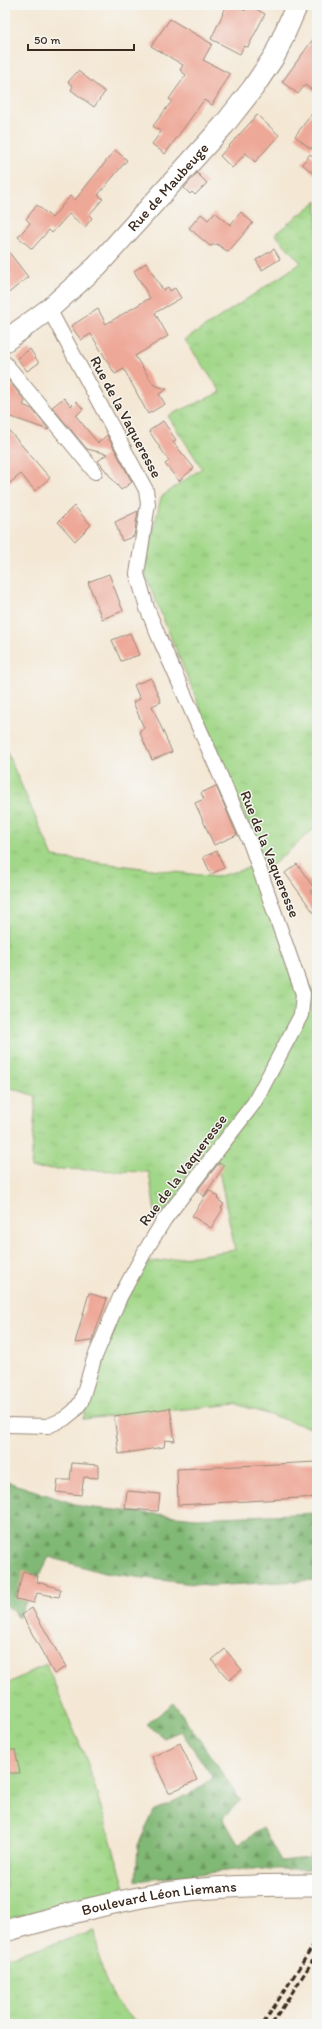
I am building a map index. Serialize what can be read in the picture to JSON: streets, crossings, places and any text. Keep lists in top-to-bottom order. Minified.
{"streets":{"street":["Rue de Maubeuge","Rue de la Vaqueresse","Boulevard Léon Liemans"]},"crossings":[["Rue de Maubeuge","Rue de la Vaqueresse"]],"scale_bar":"50 m"}
